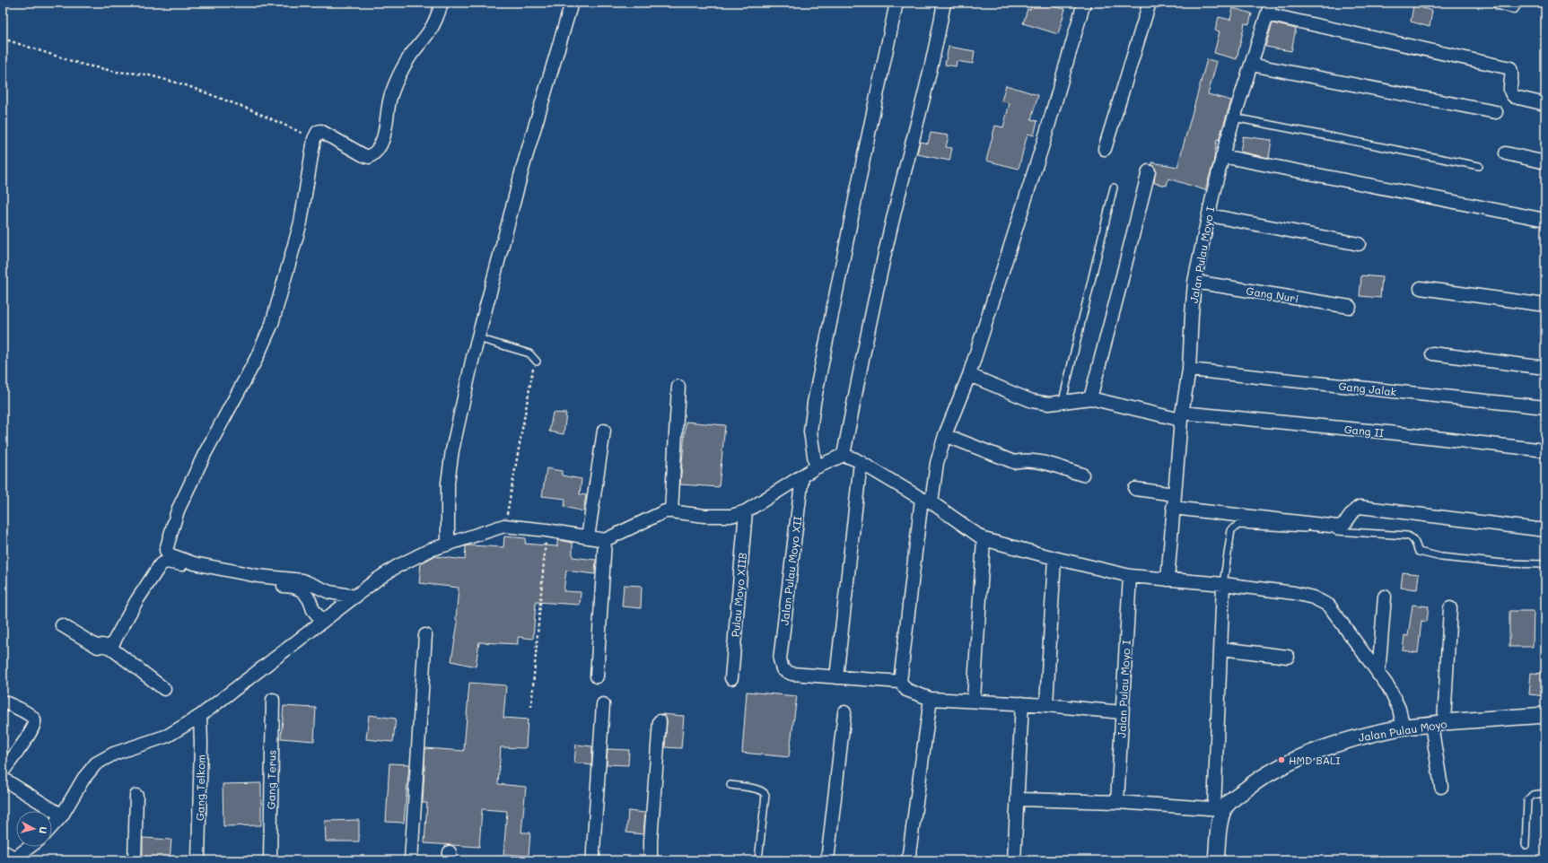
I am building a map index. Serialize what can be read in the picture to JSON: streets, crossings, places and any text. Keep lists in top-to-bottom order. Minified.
{"streets":{"street":["Jalan Pulau Moyo I","Gang Nuri","Gang Jalak","Gang II","Jalan Pulau Moyo XII","Pulau Moyo XIIB","Jalan Pulau Moyo","Gang Terus","Gang Telkom"]},"crossings":[["Jalan Pulau Moyo I","Gang Nuri"],["Jalan Pulau Moyo I","Gang Jalak"],["Jalan Pulau Moyo I","Gang II"]],"places":["HMD BALI"],"north":"right"}
